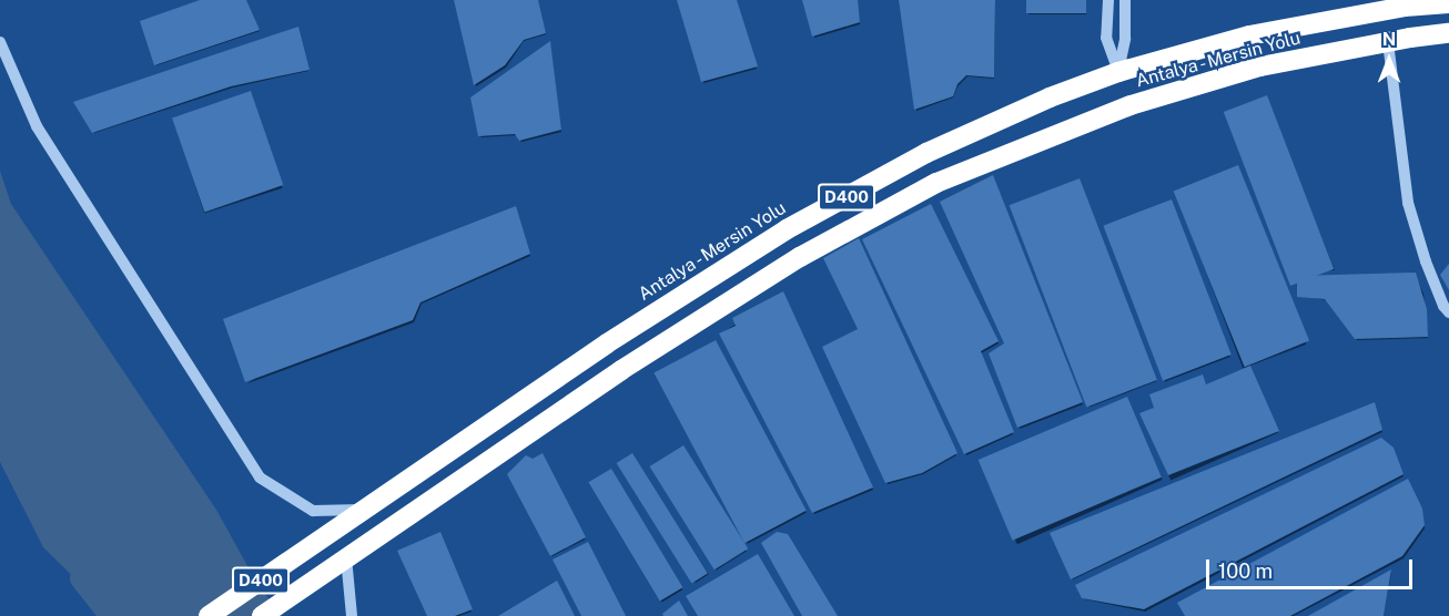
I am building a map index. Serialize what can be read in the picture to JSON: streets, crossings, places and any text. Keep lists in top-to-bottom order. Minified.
{"streets":{"highway":["Antalya - Mersin Yolu","D400"]},"scale_bar":"100 m","north":"top"}
